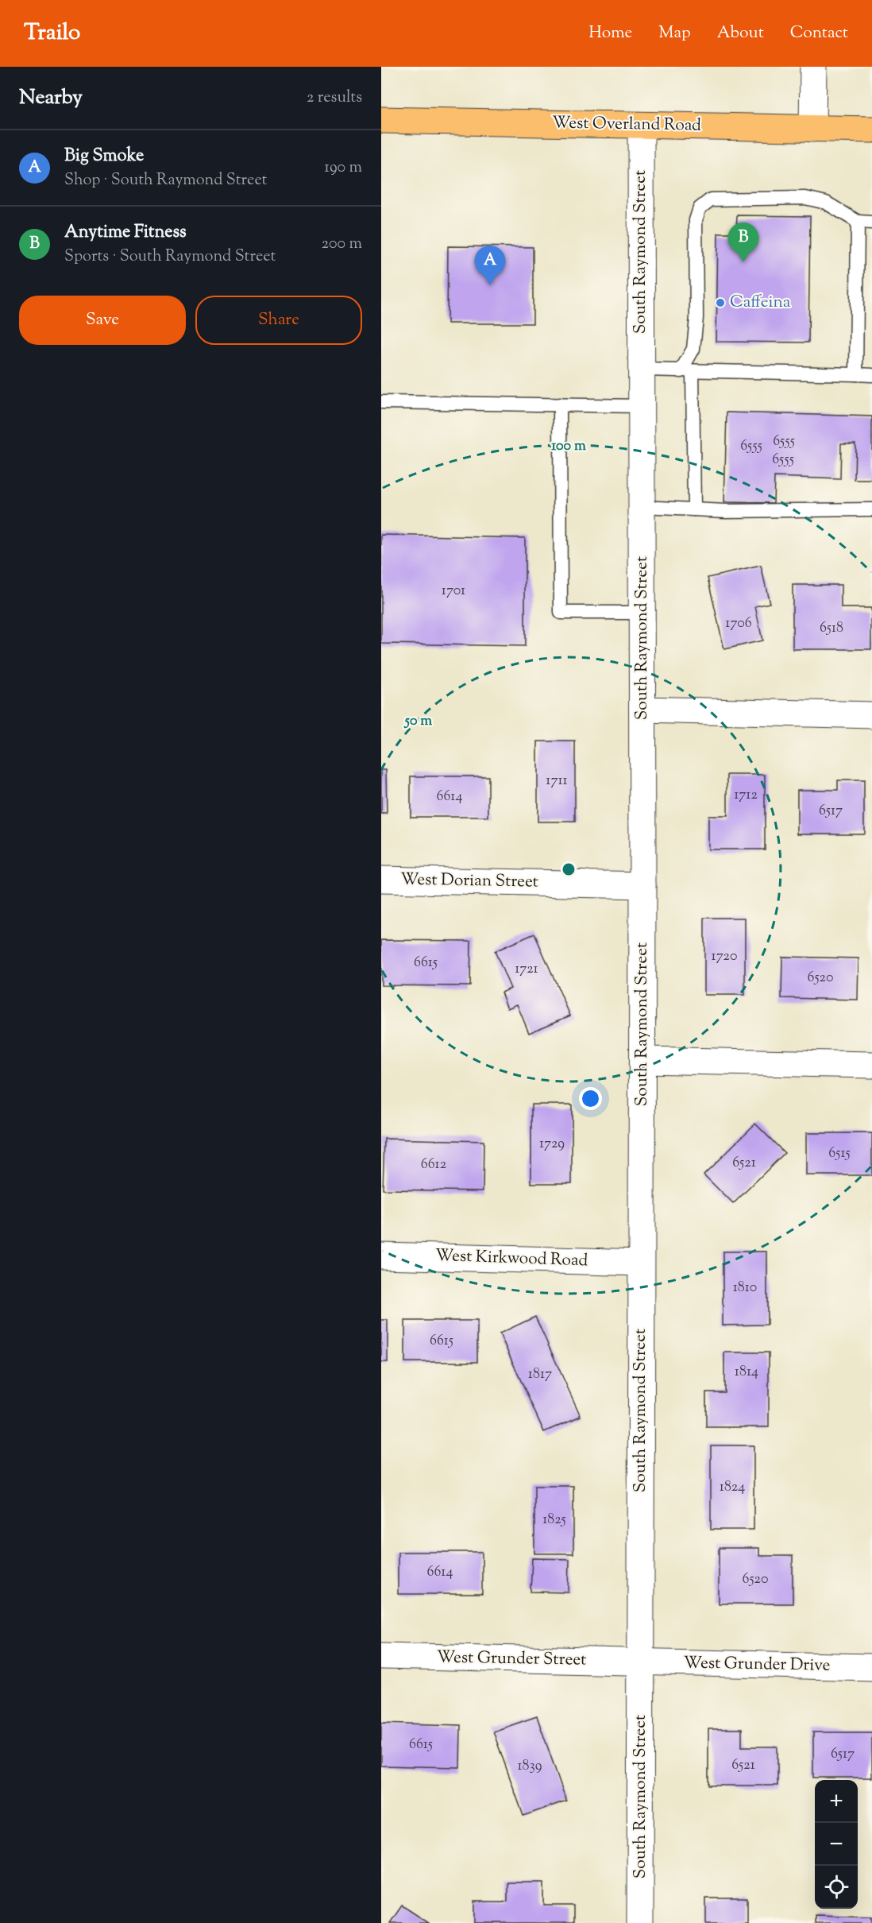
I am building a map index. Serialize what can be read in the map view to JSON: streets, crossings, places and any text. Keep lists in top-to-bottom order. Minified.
{"streets":{"main road":["West Overland Road"],"street":["South Raymond Street","West Dorian Street","West Kirkwood Road","West Grunder Street","West Grunder Drive"]},"crossings":[["West Overland Road","South Raymond Street"],["South Raymond Street","West Dorian Street"],["South Raymond Street","West Kirkwood Road"],["South Raymond Street","West Grunder Street"],["South Raymond Street","West Grunder Drive"],["West Grunder Street","West Grunder Drive"]],"places":["Caffeina"],"house_numbers":["6555","6555","6555","1701","1706","6518","1711","1712","6614","6517","1720","6615","1721","6520","1729","6515","6521","6612","1810","6615","1814","1817","1824","1825","6614","6520","6615","6517","6521","1839"],"page":{"header":"Trailo","nav":["Home","Map","About","Contact"],"heading":["Nearby","2 results"],"list":[{"mark":"A","name":"Big Smoke","note":"Shop · South Raymond Street","value":"190 m"},{"mark":"B","name":"Anytime Fitness","note":"Sports · South Raymond Street","value":"200 m"}],"pins":["B","A"],"buttons":["Save","Share"],"map_buttons":["+","−"]},"rings":["100 m","50 m"]}
